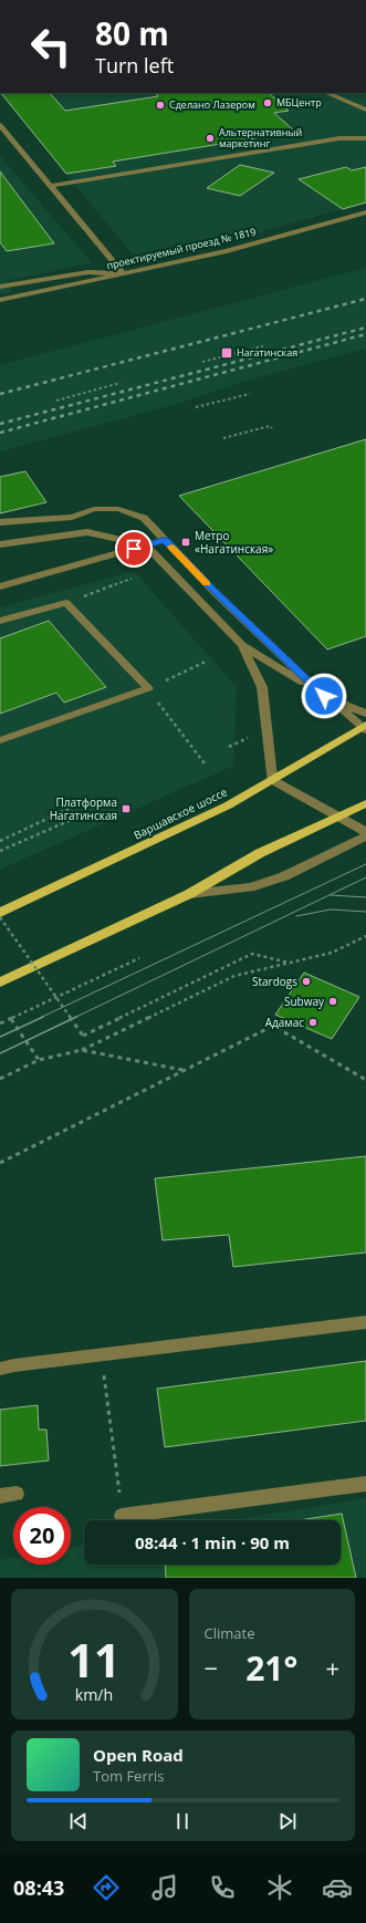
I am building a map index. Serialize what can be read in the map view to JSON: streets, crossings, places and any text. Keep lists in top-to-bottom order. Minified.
{"streets":{"main road":["Варшавское шоссе"],"street":["проектируемый проезд № 1819"]},"places":{"other":["МБЦентр","Сделано Лазером","Альтернативный маркетинг","Stardogs","Subway","Адамас"],"transit":["Нагатинская","Метро «Нагатинская»","Платформа Нагатинская"]},"page":{"turn":["80 m","Turn left"],"limit":"20","trip":"08:44 · 1 min · 90 m","tile":"Climate","heat":["−","21°","+"],"song":["Open Road","Tom Ferris"],"tabs":"08:43","gauge":["11","km/h"]}}
